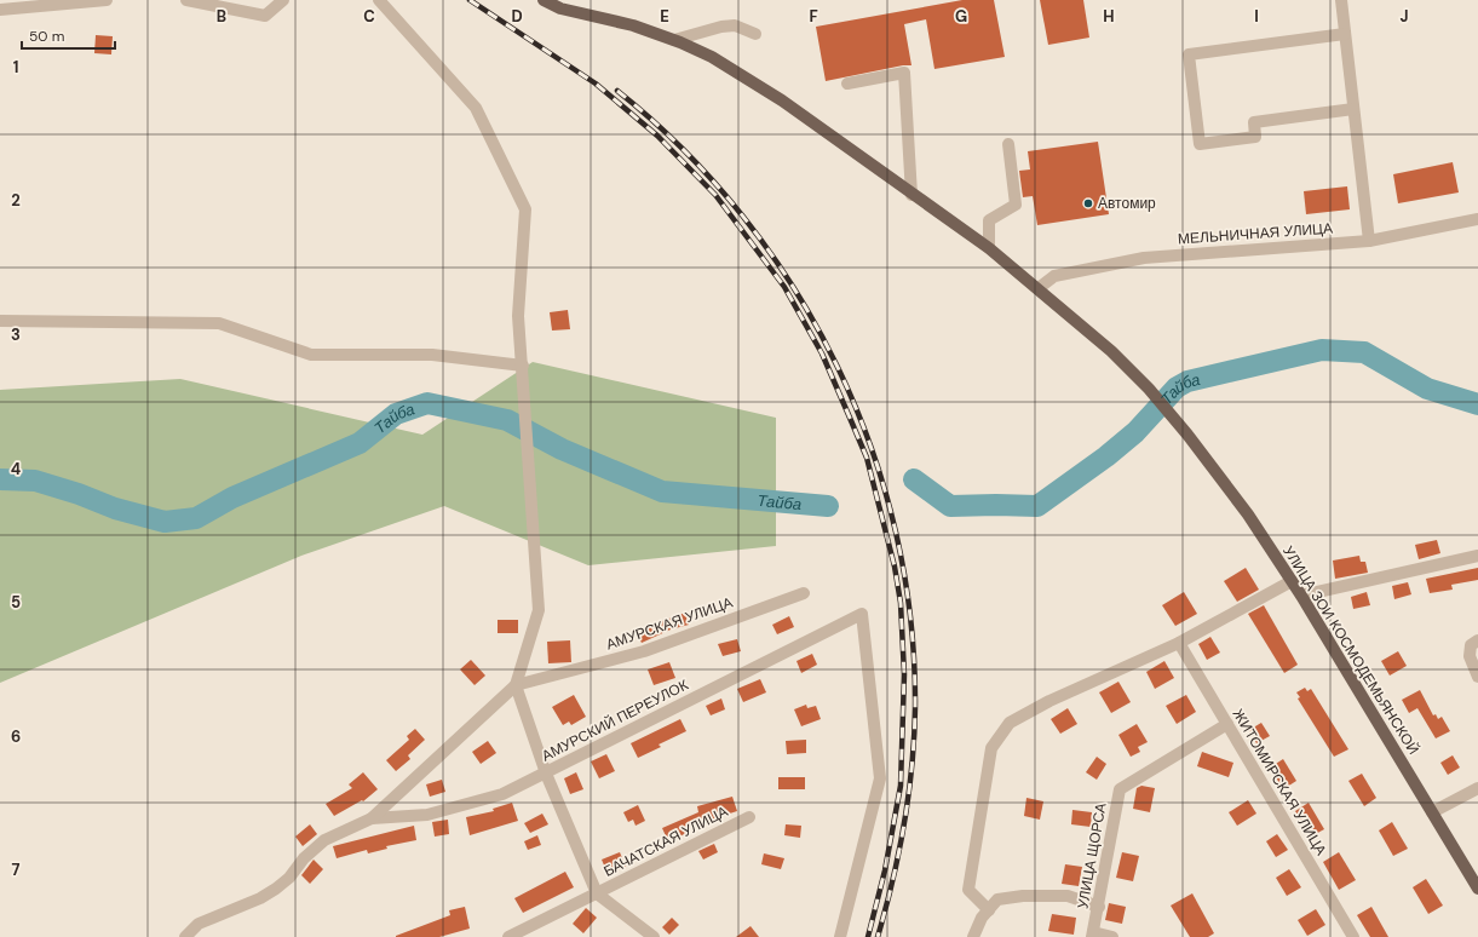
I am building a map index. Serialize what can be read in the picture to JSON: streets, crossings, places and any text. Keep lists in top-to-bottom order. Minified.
{"streets":{"main road":["УЛИЦА ЗОИ КОСМОДЕМЬЯНСКОЙ"],"street":["МЕЛЬНИЧНАЯ УЛИЦА","АМУРСКАЯ УЛИЦА","АМУРСКИЙ ПЕРЕУЛОК","ЖИТОМИРСКАЯ УЛИЦА","БАЧАТСКАЯ УЛИЦА","УЛИЦА ЩОРСА"]},"crossings":[["МЕЛЬНИЧНАЯ УЛИЦА","УЛИЦА ЗОИ КОСМОДЕМЬЯНСКОЙ"],["АМУРСКАЯ УЛИЦА","БАЧАТСКАЯ УЛИЦА"],["АМУРСКИЙ ПЕРЕУЛОК","БАЧАТСКАЯ УЛИЦА"],["ЖИТОМИРСКАЯ УЛИЦА","УЛИЦА ЩОРСА"]],"water":["Тайба"],"places":["Автомир"],"scale_bar":"50 m","grid":{"columns":["B","C","D","E","F","G","H","I","J"],"rows":["1","2","3","4","5","6","7"]}}
